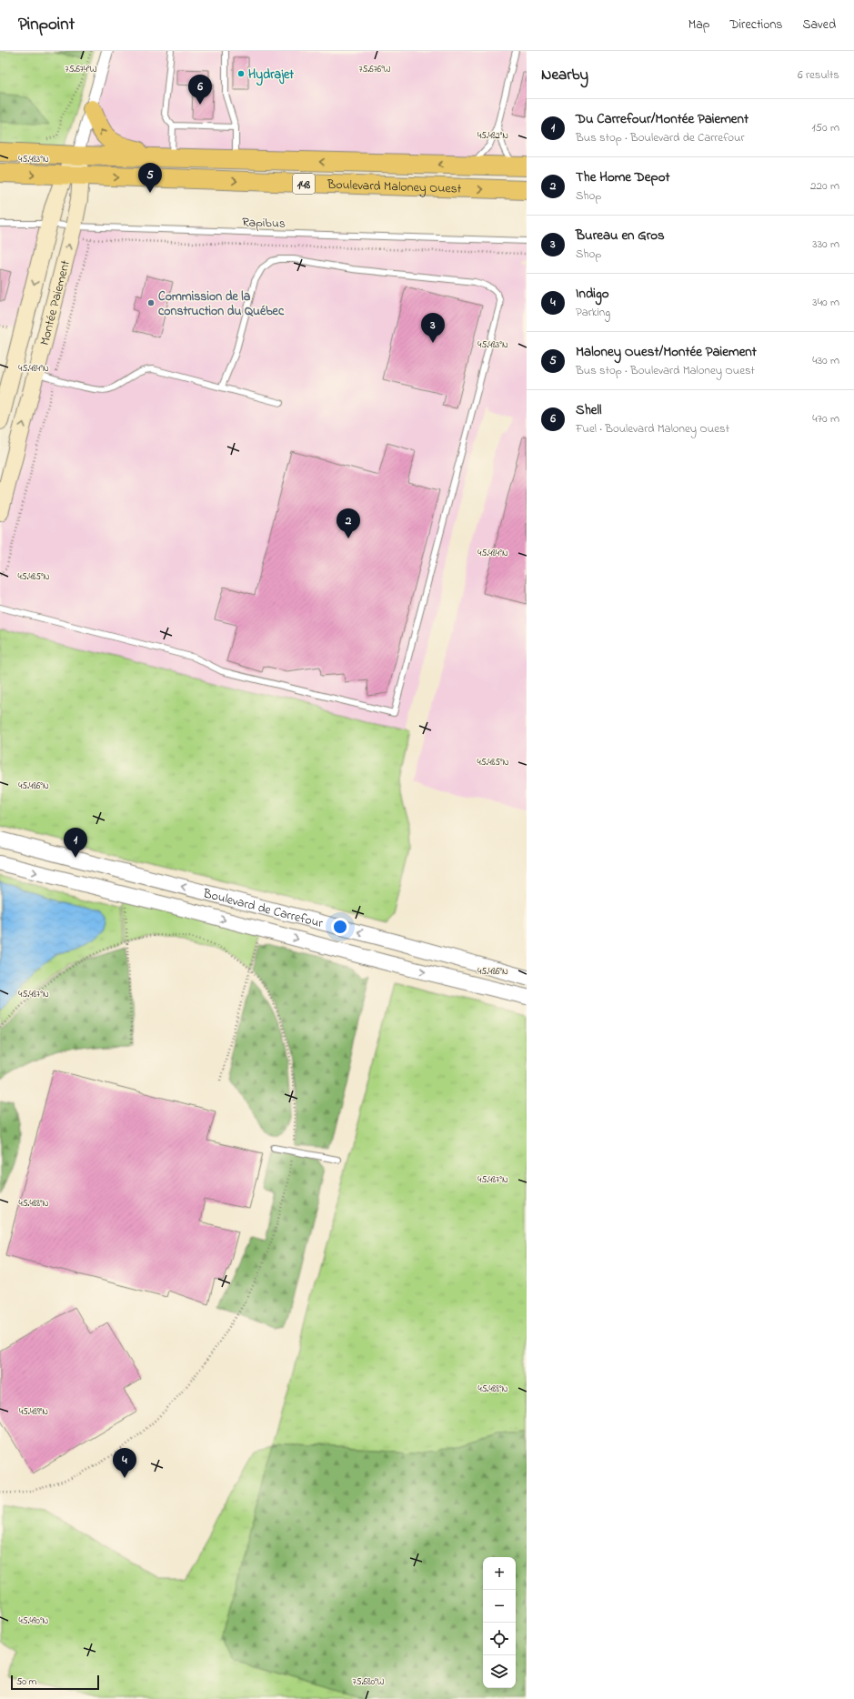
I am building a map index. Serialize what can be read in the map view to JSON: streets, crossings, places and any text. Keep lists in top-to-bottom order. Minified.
{"streets":{"main road":["148","Boulevard Maloney Ouest","Montée Paiement"],"street":["Boulevard de Carrefour"],"lane":["Rapibus"]},"crossings":[["Boulevard Maloney Ouest","Montée Paiement"],["Rapibus","Montée Paiement"]],"places":["Hydrajet","Commission de la construction du Québec"],"scale_bar":"50 m","page":{"header":"Pinpoint","nav":["Map","Directions","Saved"],"heading":["Nearby","6 results"],"pins":["6","5","3","2","1","4"],"list":[{"mark":"1","name":"Du Carrefour/Montée Paiement","note":"Bus stop · Boulevard de Carrefour","value":"150 m"},{"mark":"2","name":"The Home Depot","note":"Shop","value":"220 m"},{"mark":"3","name":"Bureau en Gros","note":"Shop","value":"330 m"},{"mark":"4","name":"Indigo","note":"Parking","value":"340 m"},{"mark":"5","name":"Maloney Ouest/Montée Paiement","note":"Bus stop · Boulevard Maloney Ouest","value":"430 m"},{"mark":"6","name":"Shell","note":"Fuel · Boulevard Maloney Ouest","value":"470 m"}],"map_buttons":["+","−"],"scale":"50 m"},"coordinates":["75.674°W","75.676°W","45.482°N","45.483°N","45.484°N","45.485°N","45.486°N","45.487°N","45.488°N","45.489°N","45.490°N","75.680°W"]}
